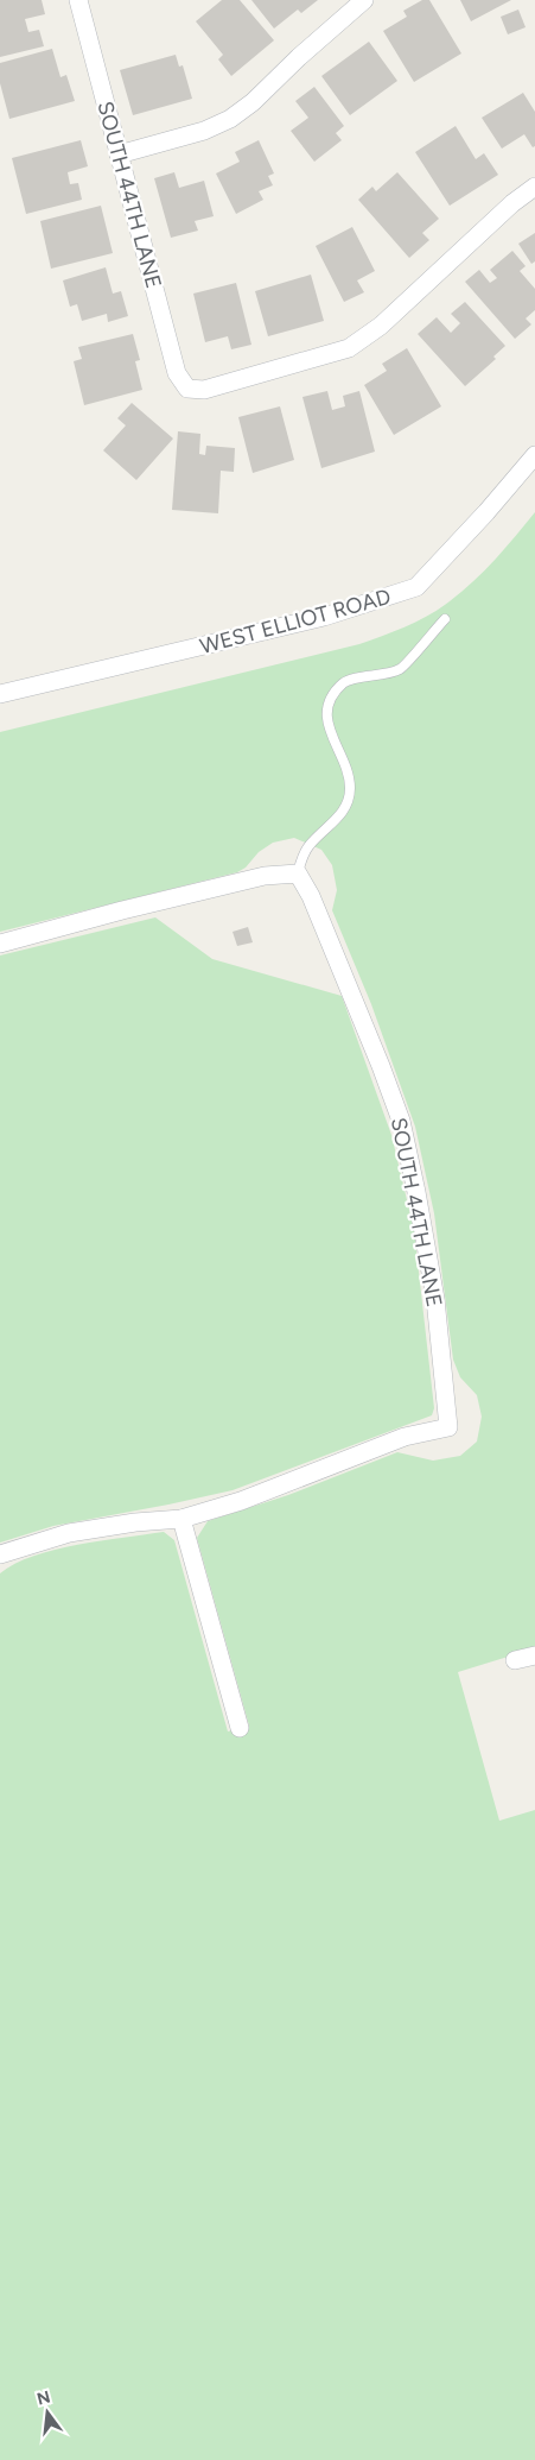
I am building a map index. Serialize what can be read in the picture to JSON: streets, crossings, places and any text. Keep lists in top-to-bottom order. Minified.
{"streets":{"street":["SOUTH 44TH LANE","WEST ELLIOT ROAD"]},"north":"top"}
